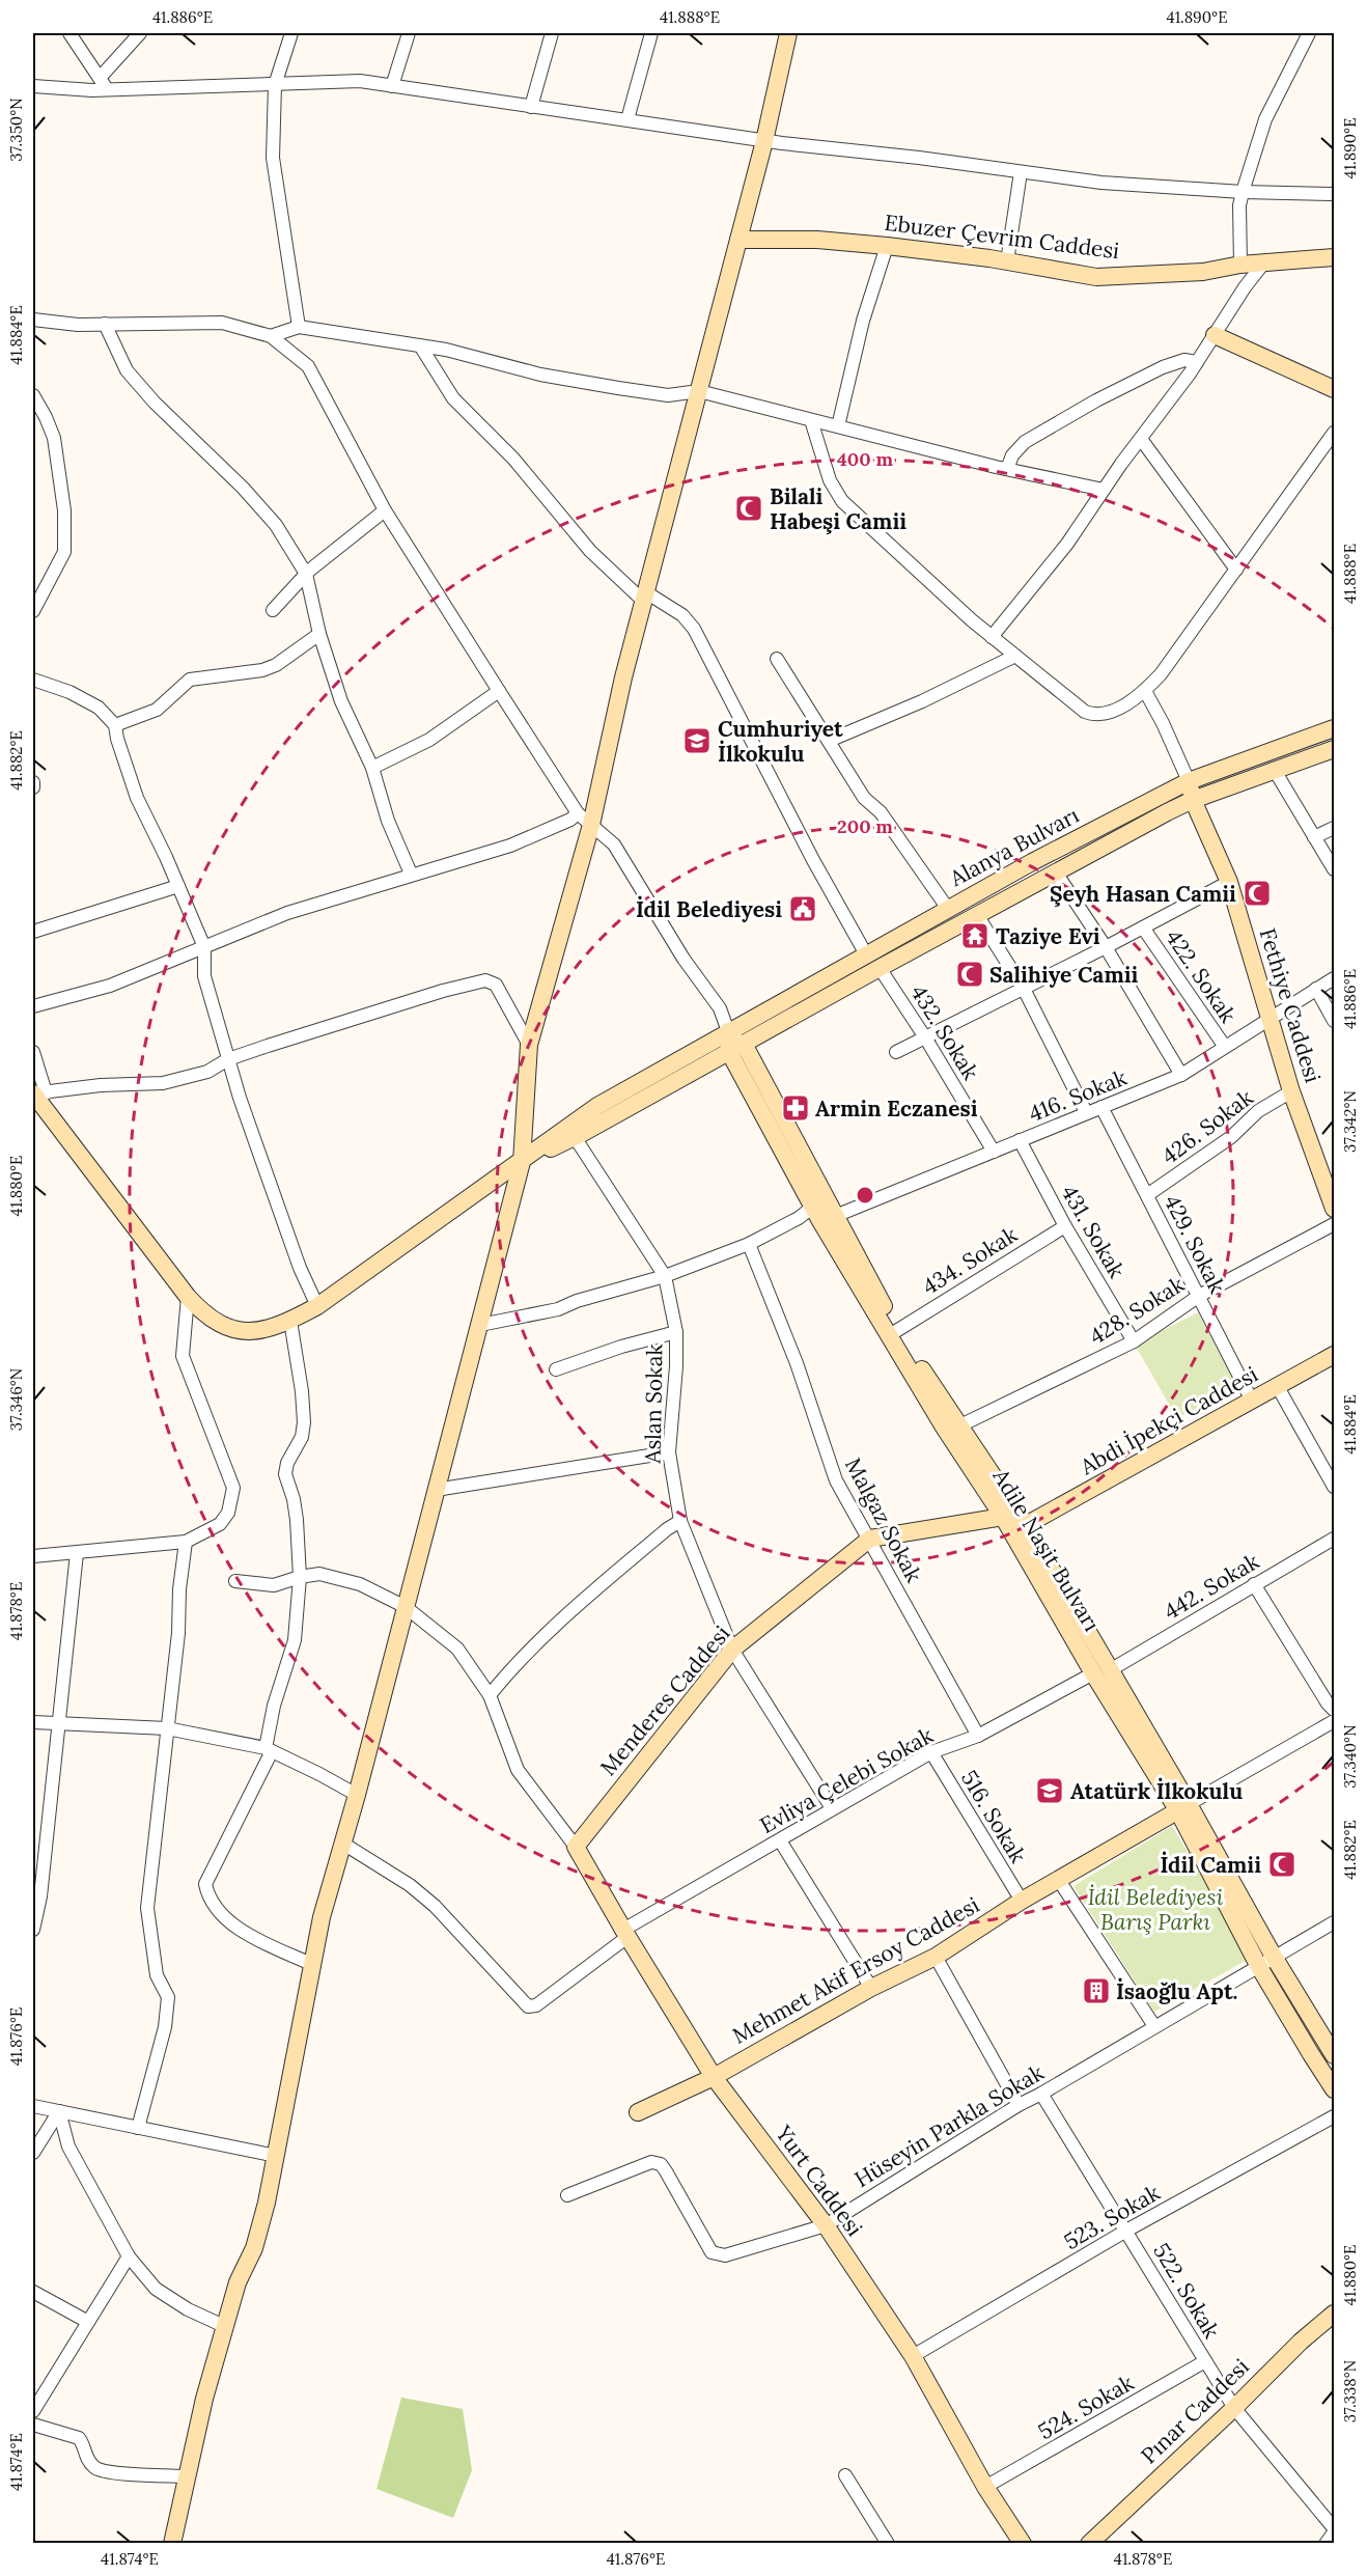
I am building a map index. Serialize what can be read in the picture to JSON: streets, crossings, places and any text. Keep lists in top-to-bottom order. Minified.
{"streets":{"street":["Ebuzer Çevrim Caddesi","Alanya Bulvarı","422. Sokak","Fethiye Caddesi","432. Sokak","416. Sokak","426. Sokak","431. Sokak","429. Sokak","434. Sokak","428. Sokak","Aslan Sokak","Abdi İpekçi Caddesi","Malgaz Sokak","Adile Naşit Bulvarı","442. Sokak","Menderes Caddesi","Evliya Çelebi Sokak","516. Sokak","Mehmet Akif Ersoy Caddesi","Hüseyin Parkla Sokak","Yurt Caddesi","523. Sokak","522. Sokak","524. Sokak","Pınar Caddesi"]},"crossings":[["Alanya Bulvarı","Fethiye Caddesi"],["Alanya Bulvarı","432. Sokak"],["Alanya Bulvarı","Aslan Sokak"],["Alanya Bulvarı","Adile Naşit Bulvarı"],["422. Sokak","416. Sokak"],["Fethiye Caddesi","416. Sokak"],["Fethiye Caddesi","426. Sokak"],["432. Sokak","416. Sokak"],["416. Sokak","431. Sokak"],["416. Sokak","429. Sokak"],["416. Sokak","Aslan Sokak"],["416. Sokak","Malgaz Sokak"],["416. Sokak","Adile Naşit Bulvarı"],["426. Sokak","429. Sokak"],["431. Sokak","434. Sokak"],["431. Sokak","428. Sokak"],["429. Sokak","428. Sokak"],["429. Sokak","Abdi İpekçi Caddesi"],["434. Sokak","Adile Naşit Bulvarı"],["428. Sokak","Adile Naşit Bulvarı"],["Aslan Sokak","Menderes Caddesi"],["Aslan Sokak","Evliya Çelebi Sokak"],["Abdi İpekçi Caddesi","Adile Naşit Bulvarı"],["Malgaz Sokak","Menderes Caddesi"],["Malgaz Sokak","Evliya Çelebi Sokak"],["Adile Naşit Bulvarı","442. Sokak"],["Adile Naşit Bulvarı","Menderes Caddesi"],["Adile Naşit Bulvarı","Evliya Çelebi Sokak"],["Adile Naşit Bulvarı","Mehmet Akif Ersoy Caddesi"],["Adile Naşit Bulvarı","Hüseyin Parkla Sokak"],["442. Sokak","Evliya Çelebi Sokak"],["Menderes Caddesi","Yurt Caddesi"],["Evliya Çelebi Sokak","516. Sokak"],["Evliya Çelebi Sokak","Yurt Caddesi"],["516. Sokak","Mehmet Akif Ersoy Caddesi"],["Mehmet Akif Ersoy Caddesi","Yurt Caddesi"],["Hüseyin Parkla Sokak","Yurt Caddesi"],["Hüseyin Parkla Sokak","522. Sokak"],["Yurt Caddesi","523. Sokak"],["Yurt Caddesi","524. Sokak"],["523. Sokak","522. Sokak"],["522. Sokak","524. Sokak"],["522. Sokak","Pınar Caddesi"]],"parks":["İdil Belediyesi Barış Parkı"],"places":{"mosque":["Bilali Habeşi Camii","Şeyh Hasan Camii","Salihiye Camii","İdil Camii"],"school or university":["Cumhuriyet İlkokulu","Atatürk İlkokulu"],"public building":["İdil Belediyesi"],"temple":["Taziye Evi"],"pharmacy":["Armin Eczanesi"],"building":["İsaoğlu Apt."]},"coordinates":["41.886°E","41.888°E","41.890°E","37.350°N","41.884°E","41.882°E","37.342°N","41.880°E","37.346°N","41.878°E","37.340°N","41.876°E","37.338°N","41.874°E"],"rings":["400 m","200 m"]}
